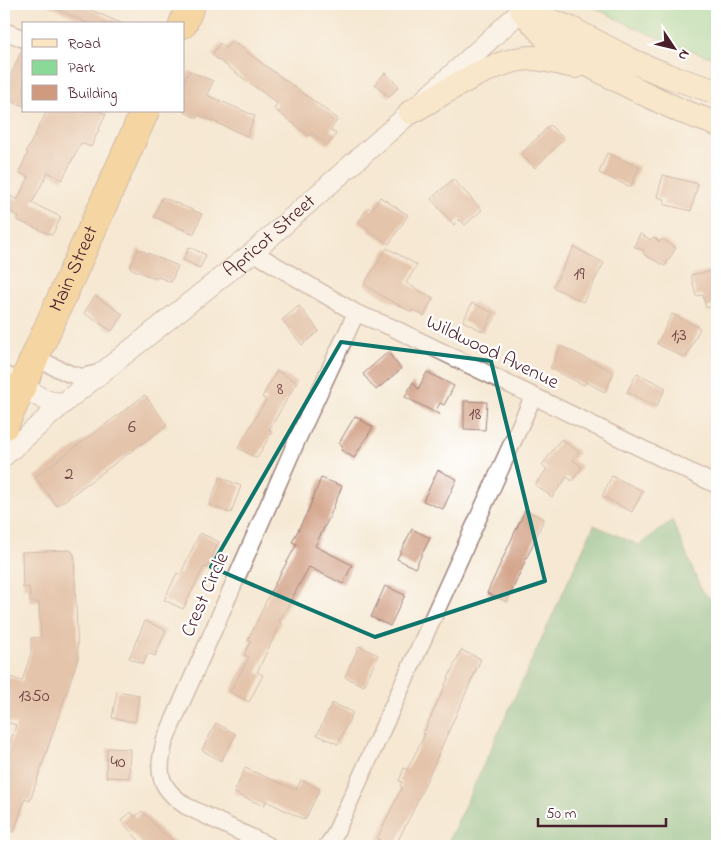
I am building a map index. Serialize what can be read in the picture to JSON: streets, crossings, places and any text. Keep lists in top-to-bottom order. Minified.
{"streets":{"highway":["Main Street"],"street":["Apricot Street","Wildwood Avenue","Crest Circle"]},"crossings":[["Apricot Street","Wildwood Avenue"],["Wildwood Avenue","Crest Circle"]],"house_numbers":["19","1;3","8","18","6","2","1350","40"],"legend":["Road","Park","Building"],"scale_bar":"50 m","north":"bottom right"}
